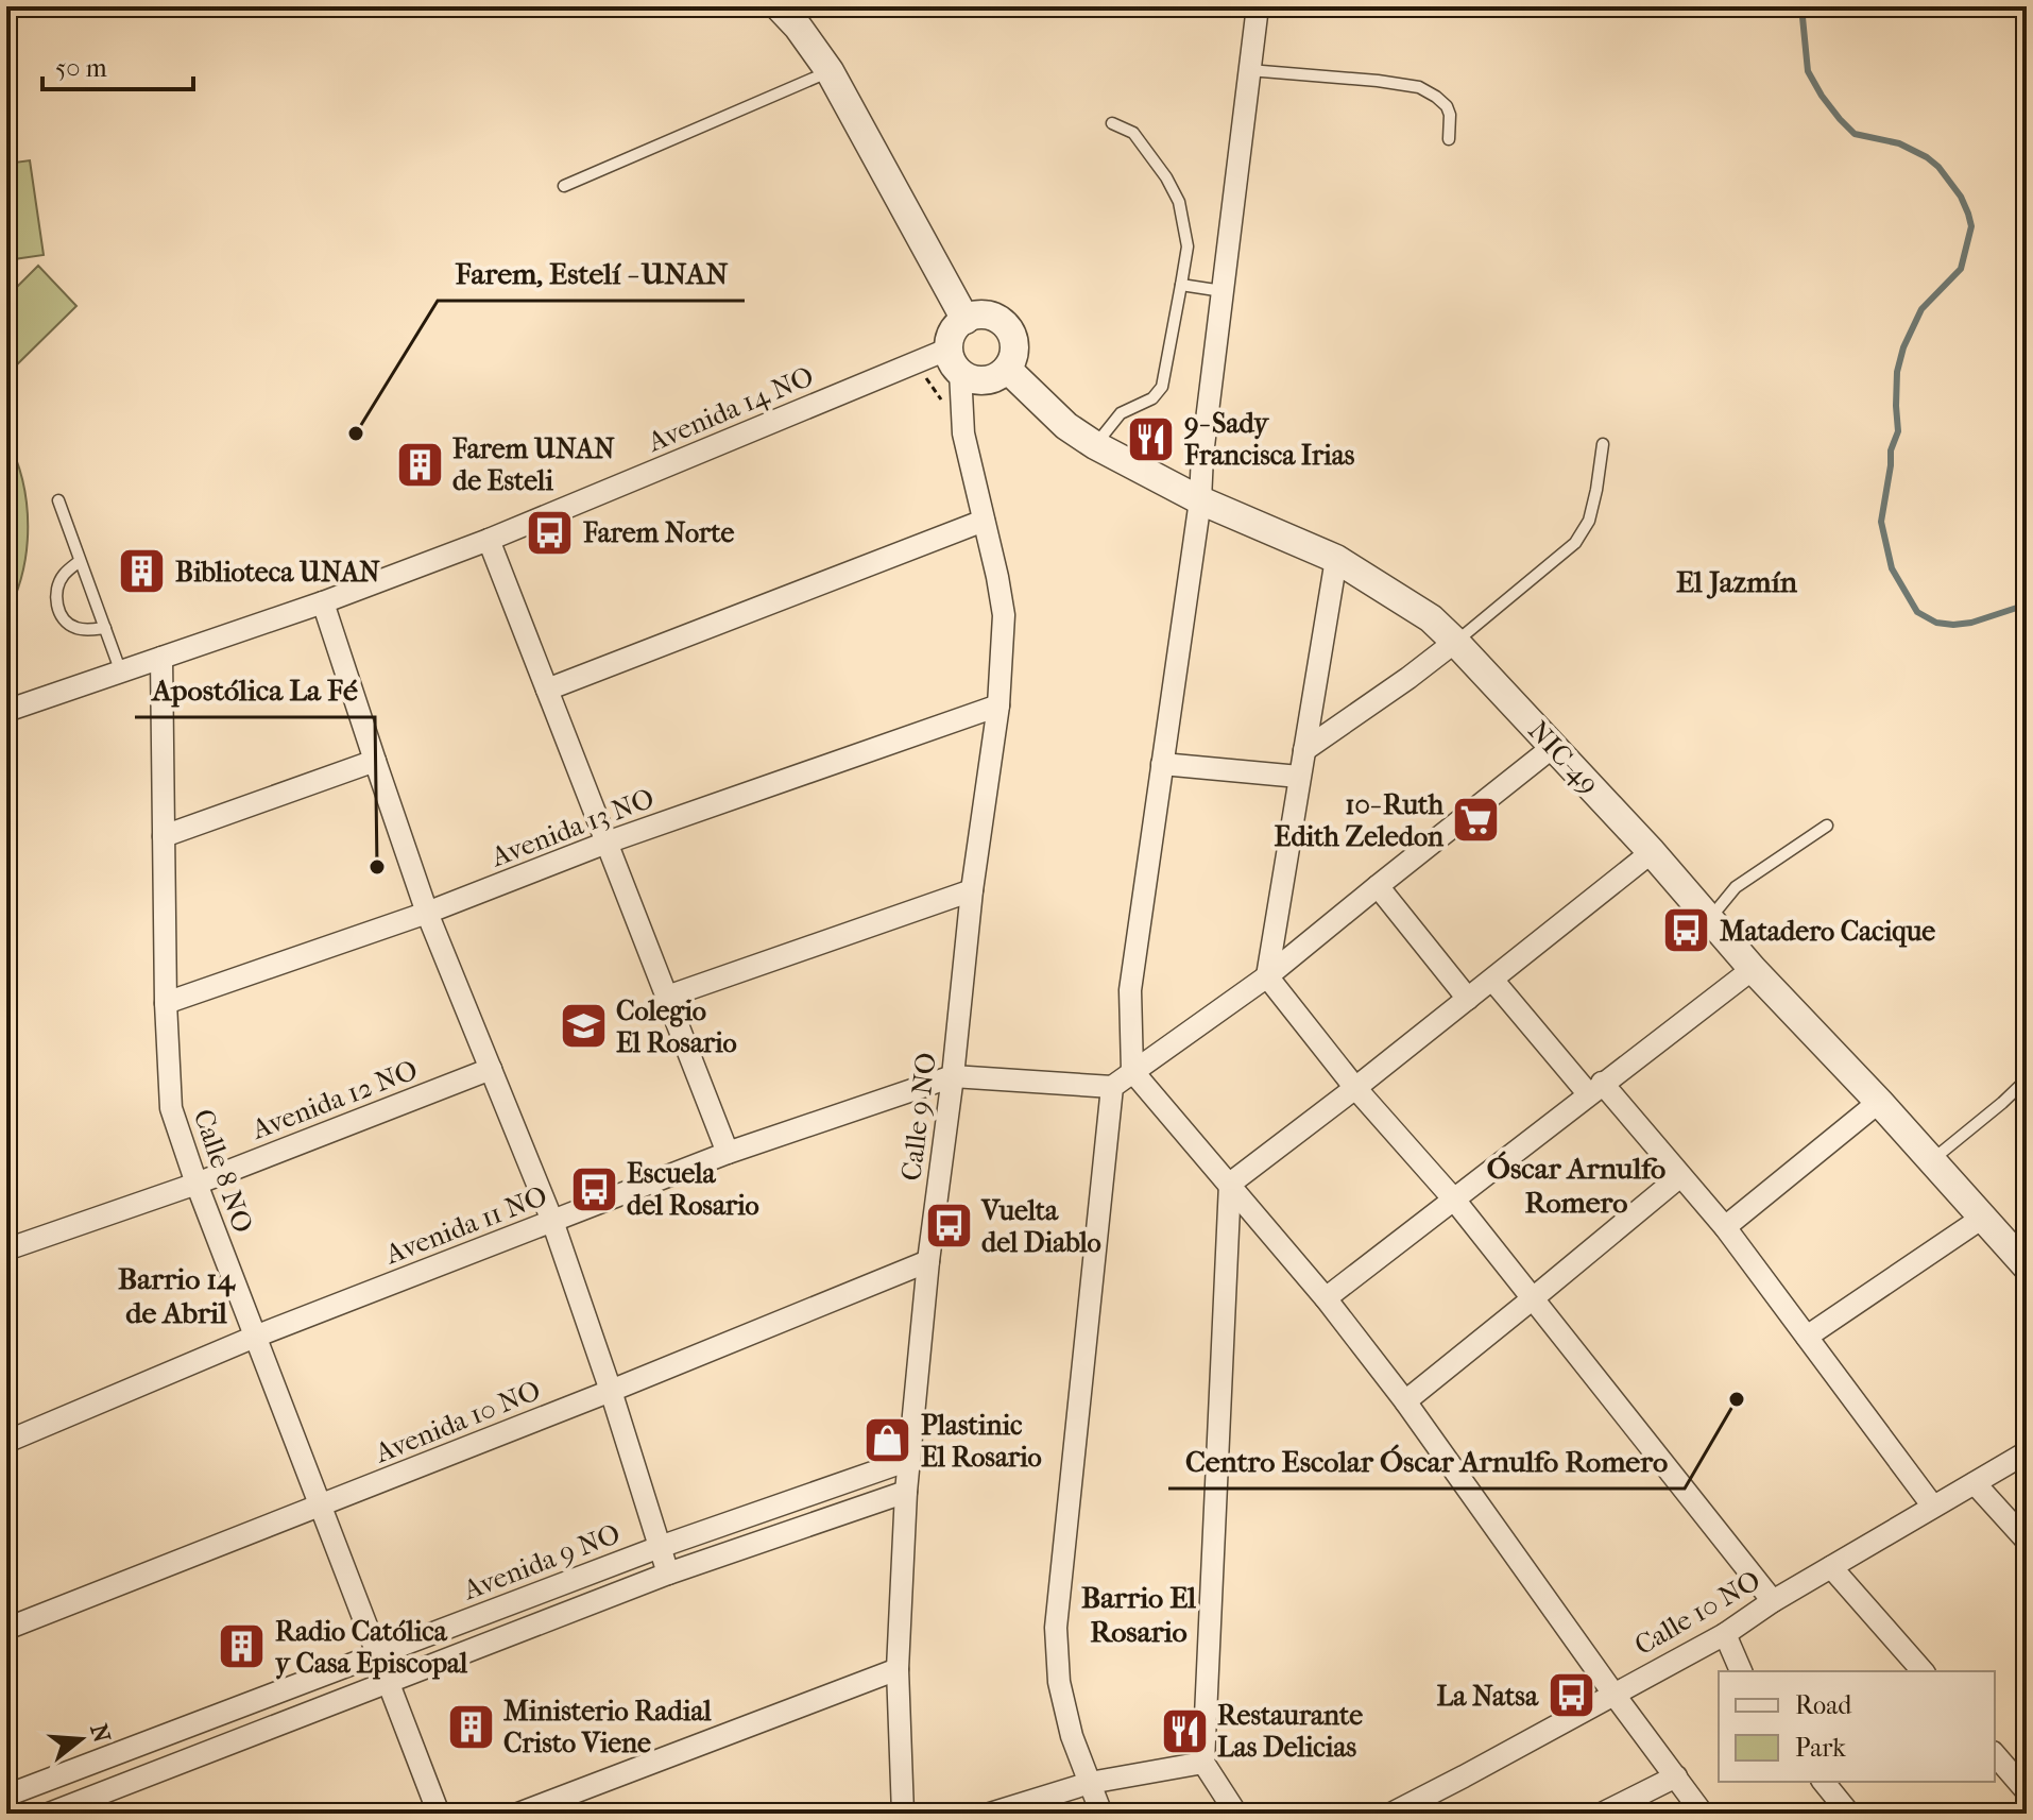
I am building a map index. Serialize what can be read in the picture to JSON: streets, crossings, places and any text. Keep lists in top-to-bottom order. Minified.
{"streets":{"street":["Avenida 14 NO","NIC-49","Avenida 13 NO","Avenida 12 NO","Calle 9 NO","Calle 8 NO","Avenida 11 NO","Avenida 10 NO","Avenida 9 NO","Calle 10 NO"]},"crossings":[["Avenida 14 NO","NIC-49"],["Avenida 14 NO","Calle 9 NO"],["Avenida 14 NO","Calle 8 NO"],["NIC-49","Calle 9 NO"],["Avenida 13 NO","Calle 9 NO"],["Avenida 13 NO","Calle 8 NO"],["Avenida 12 NO","Calle 8 NO"],["Calle 9 NO","Avenida 11 NO"],["Calle 9 NO","Avenida 10 NO"],["Calle 9 NO","Avenida 9 NO"],["Calle 8 NO","Avenida 11 NO"],["Calle 8 NO","Avenida 10 NO"],["Calle 8 NO","Avenida 9 NO"]],"districts":["El Jazmín","Óscar Arnulfo Romero","Barrio 14 de Abril","Barrio El Rosario"],"places":{"other":["Farem, Estelí - UNAN","Apostólica La Fé","Centro Escolar Óscar Arnulfo Romero"],"restaurant":["9- Sady Francisca Irias","Restaurante Las Delicias"],"building":["Farem UNAN de Esteli","Biblioteca UNAN","Radio Católica y Casa Episcopal","Ministerio Radial Cristo Viene"],"bus stop":["Farem Norte","Matadero Cacique","Escuela del Rosario","Vuelta del Diablo","La Natsa"],"supermarket":["10- Ruth Edith Zeledon"],"school or university":["Colegio El Rosario"],"shop":["Plastinic El Rosario"]},"legend":["Road","Park"],"scale_bar":"50 m","north":"right"}
